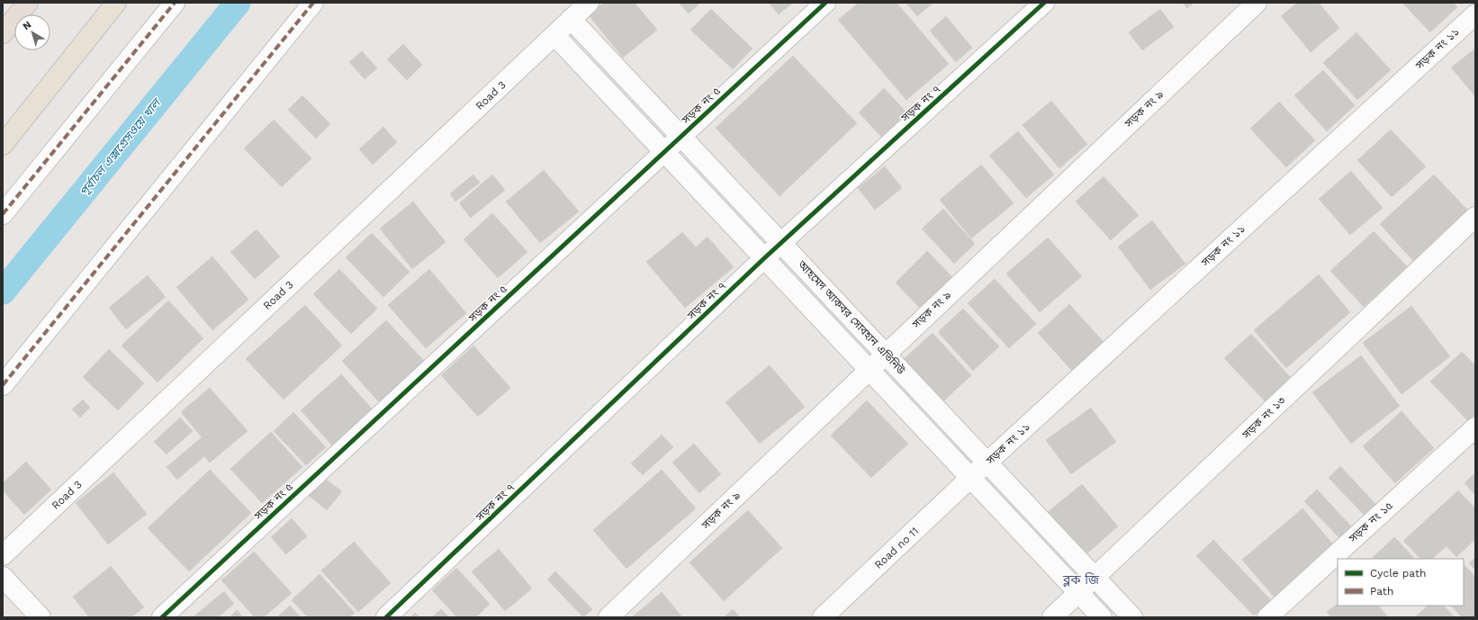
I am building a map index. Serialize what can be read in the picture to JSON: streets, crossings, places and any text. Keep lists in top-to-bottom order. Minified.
{"streets":{"street":["সড়ক নং ১১","Road 3","সড়ক নং ৭","সড়ক নং ৫","সড়ক নং ৯","আহমেদ আকবর সোবহান এভিনিউ","সড়ক নং ১৩","সড়ক নং ১৫","Road no 11"]},"crossings":[["সড়ক নং ১১","আহমেদ আকবর সোবহান এভিনিউ"],["সড়ক নং ১১","Road no 11"],["Road 3","আহমেদ আকবর সোবহান এভিনিউ"],["সড়ক নং ৭","আহমেদ আকবর সোবহান এভিনিউ"],["সড়ক নং ৫","আহমেদ আকবর সোবহান এভিনিউ"],["সড়ক নং ৯","আহমেদ আকবর সোবহান এভিনিউ"],["আহমেদ আকবর সোবহান এভিনিউ","সড়ক নং ১৩"]],"districts":["ব্লক জি"],"water":["পূর্বাচল এক্সপ্রেসওয়ে খাল"],"legend":["Cycle path","Path"],"north":"top left"}
